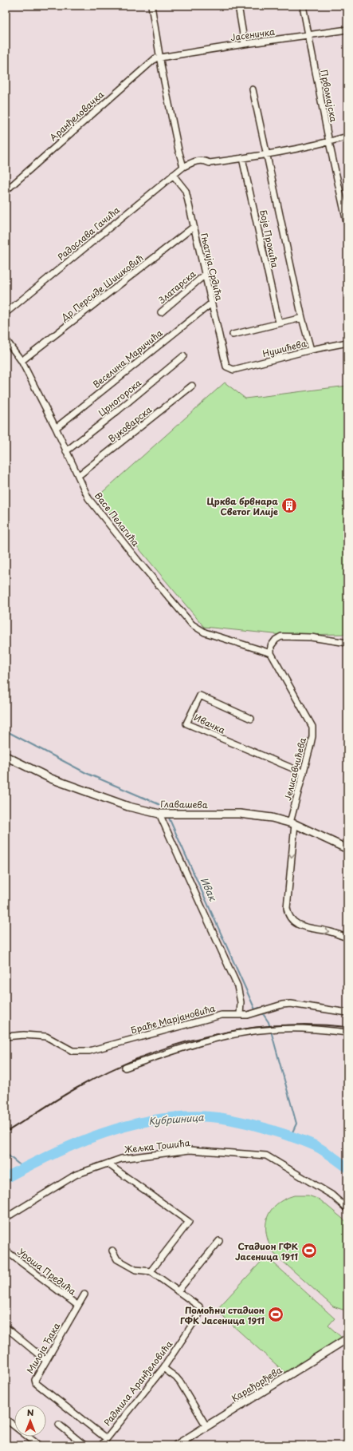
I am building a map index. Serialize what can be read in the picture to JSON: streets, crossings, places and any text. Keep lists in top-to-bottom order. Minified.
{"streets":{"main road":["Главашева","Карађорђева"],"street":["Јасеничка","Првомајска","Аранђеловачка","Радослава Гачића","Боје Прокића","Гњатија Срдића","Златарска","Др Персиде Шишковић","Нушићева","Веселина Маричића","Црногорска","Вуковарска","Васе Пелагића","Ивачка","Јелисавчићева","Браће Марјановића","Жељка Тошића","Уроша Предића","Милоја Ђака","Радмила Аранђеловића"]},"crossings":[["Јасеничка","Првомајска"],["Јасеничка","Аранђеловачка"],["Радослава Гачића","Гњатија Срдића"],["Боје Прокића","Нушићева"],["Гњатија Срдића","Златарска"],["Гњатија Срдића","Др Персиде Шишковић"],["Гњатија Срдића","Нушићева"],["Гњатија Срдића","Веселина Маричића"],["Др Персиде Шишковић","Васе Пелагића"],["Веселина Маричића","Васе Пелагића"],["Црногорска","Васе Пелагића"],["Вуковарска","Васе Пелагића"],["Васе Пелагића","Јелисавчићева"],["Ивачка","Јелисавчићева"],["Јелисавчићева","Главашева"],["Уроша Предића","Милоја Ђака"],["Милоја Ђака","Радмила Аранђеловића"]],"one_way":["Јелисавчићева"],"water":["Ивак","Кубршница"],"places":{"building":["Црква брвнара Светог Илије"],"sports":["Стадион ГФК Јасеница 1911","Помоћни стадион ГФК Јасеница 1911"]},"north":"top"}
